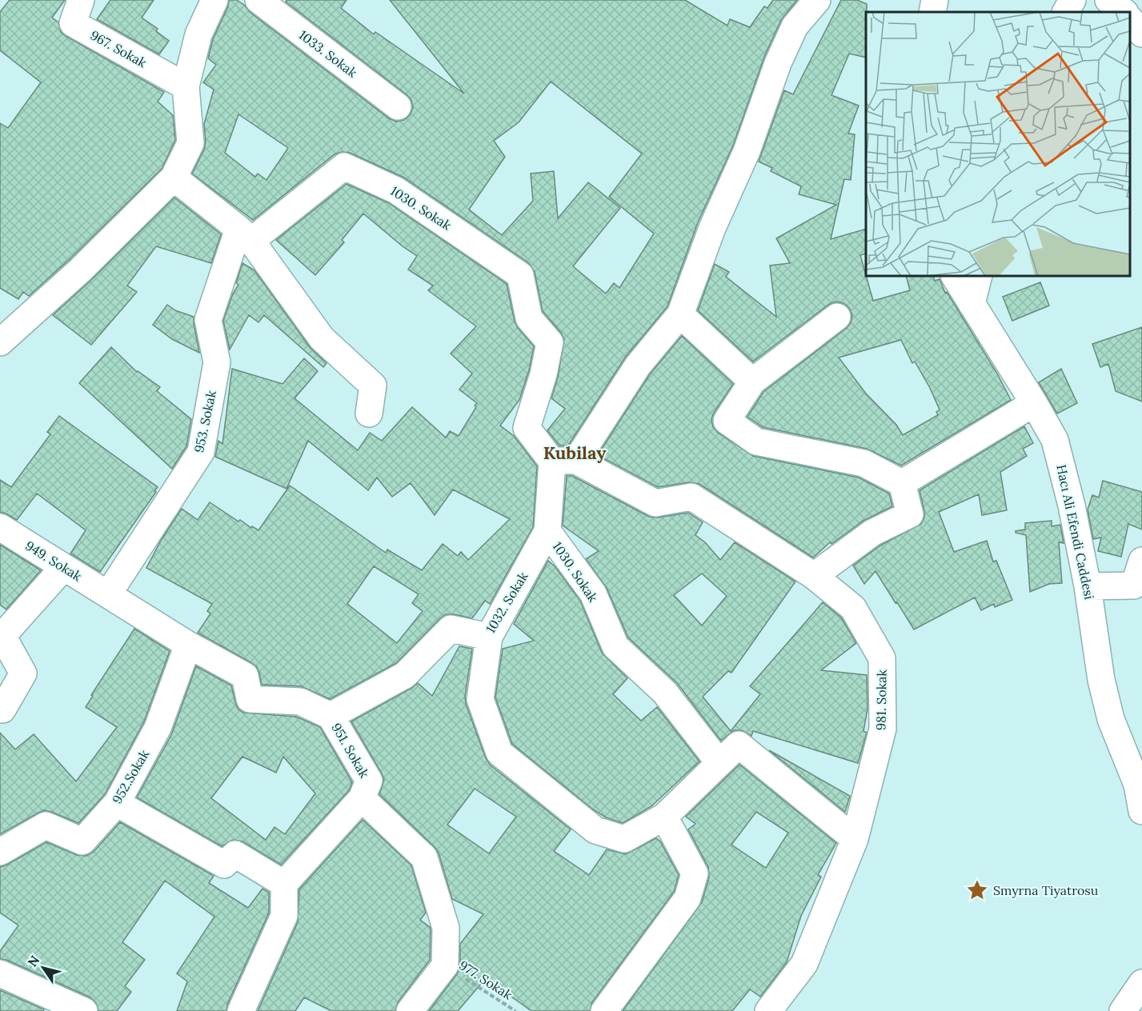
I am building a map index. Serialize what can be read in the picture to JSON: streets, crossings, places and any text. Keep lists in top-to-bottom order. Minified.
{"streets":{"street":["967. Sokak","1033. Sokak","1030. Sokak","953. Sokak","Hacı Ali Efendi Caddesi","949. Sokak","1032. Sokak","981. Sokak","951. Sokak","952.Sokak"],"path":["977. Sokak"]},"crossings":[["1030. Sokak","953. Sokak"],["1030. Sokak","1032. Sokak"],["1030. Sokak","981. Sokak"],["953. Sokak","949. Sokak"],["953. Sokak","951. Sokak"],["949. Sokak","951. Sokak"],["1032. Sokak","951. Sokak"],["951. Sokak","952.Sokak"]],"districts":["Kubilay"],"places":{"place":["Smyrna Tiyatrosu"]},"north":"top left"}
